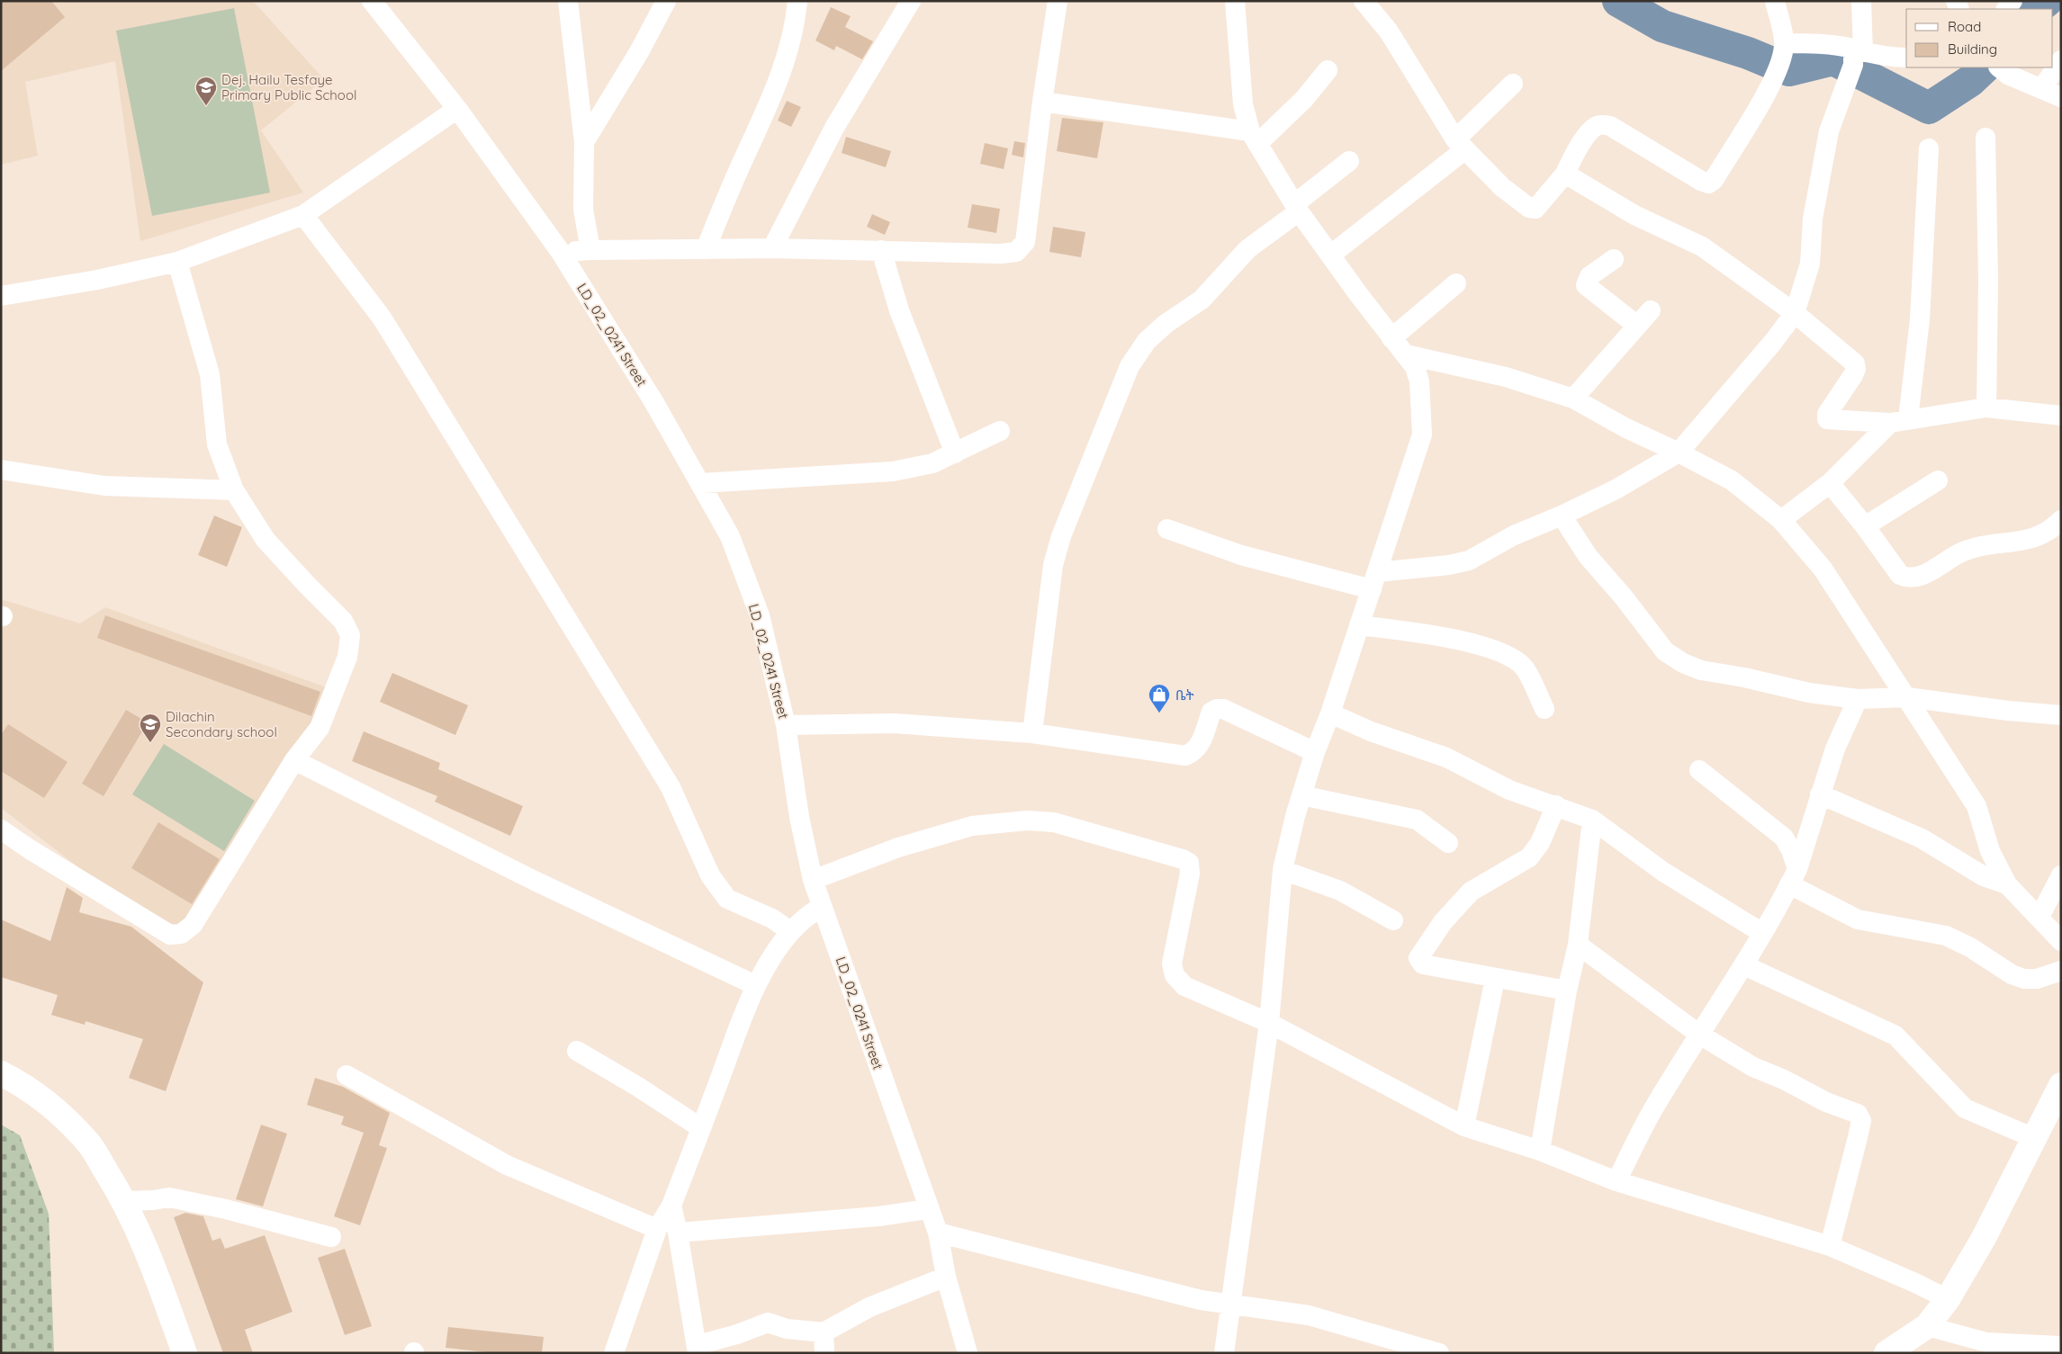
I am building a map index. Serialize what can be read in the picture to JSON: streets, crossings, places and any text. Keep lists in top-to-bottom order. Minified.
{"streets":{"street":["LD_02_0241 Street"]},"places":{"school or university":["Dej. Hailu Tesfaye Primary Public School","Dilachin Secondary school"],"shop":["ቤት"]},"legend":["Road","Building"]}
